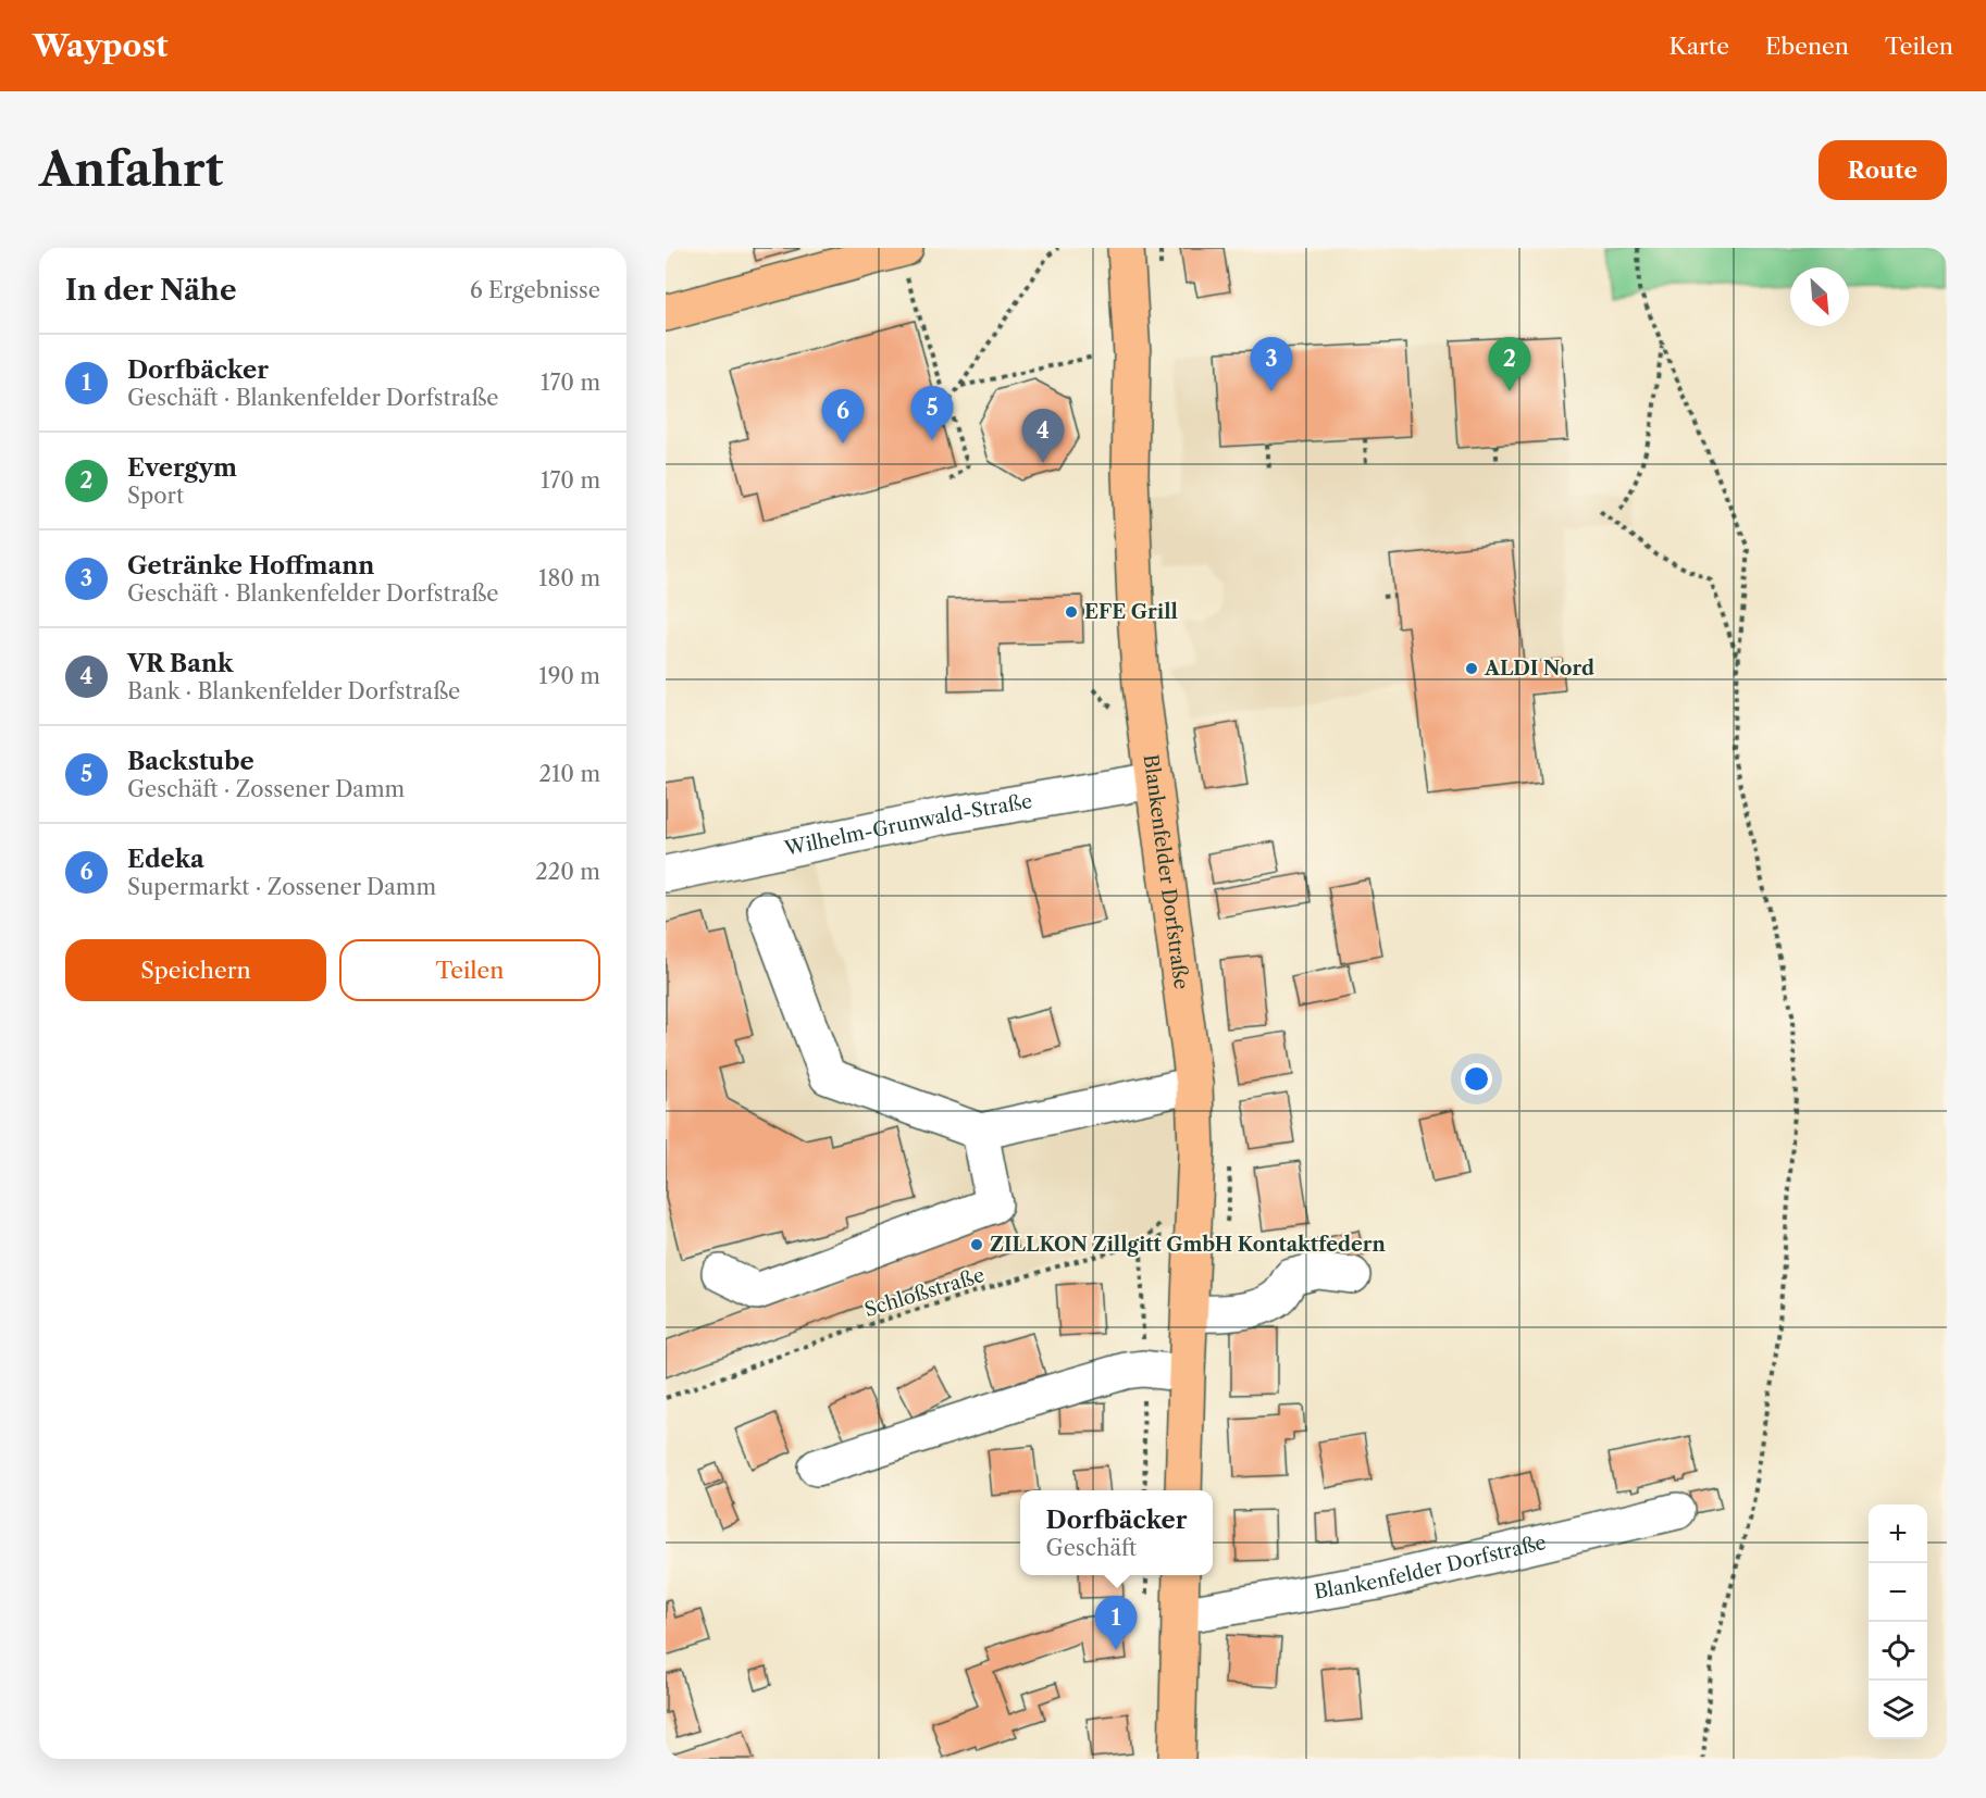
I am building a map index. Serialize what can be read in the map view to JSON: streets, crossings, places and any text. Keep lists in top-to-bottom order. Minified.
{"streets":{"main road":["Blankenfelder Dorfstraße"],"street":["Wilhelm-Grunwald-Straße"],"path":["Schloßstraße"]},"crossings":[["Wilhelm-Grunwald-Straße","Blankenfelder Dorfstraße"],["Blankenfelder Dorfstraße","Schloßstraße"]],"places":["EFE Grill","ALDI Nord","ZILLKON Zillgitt GmbH Kontaktfedern"],"north":"bottom right","page":{"header":"Waypost","nav":["Karte","Ebenen","Teilen"],"buttons":["Route",["Speichern","Teilen"]],"title":"Anfahrt","heading":["In der Nähe","6 Ergebnisse"],"list":[{"mark":"1","name":"Dorfbäcker","note":"Geschäft · Blankenfelder Dorfstraße","value":"170 m"},{"mark":"2","name":"Evergym","note":"Sport","value":"170 m"},{"mark":"3","name":"Getränke Hoffmann","note":"Geschäft · Blankenfelder Dorfstraße","value":"180 m"},{"mark":"4","name":"VR Bank","note":"Bank · Blankenfelder Dorfstraße","value":"190 m"},{"mark":"5","name":"Backstube","note":"Geschäft · Zossener Damm","value":"210 m"},{"mark":"6","name":"Edeka","note":"Supermarkt · Zossener Damm","value":"220 m"}],"pins":["2","3","5","6","4","1"],"popup":["Dorfbäcker","Geschäft"],"map_buttons":["+","−"]}}
